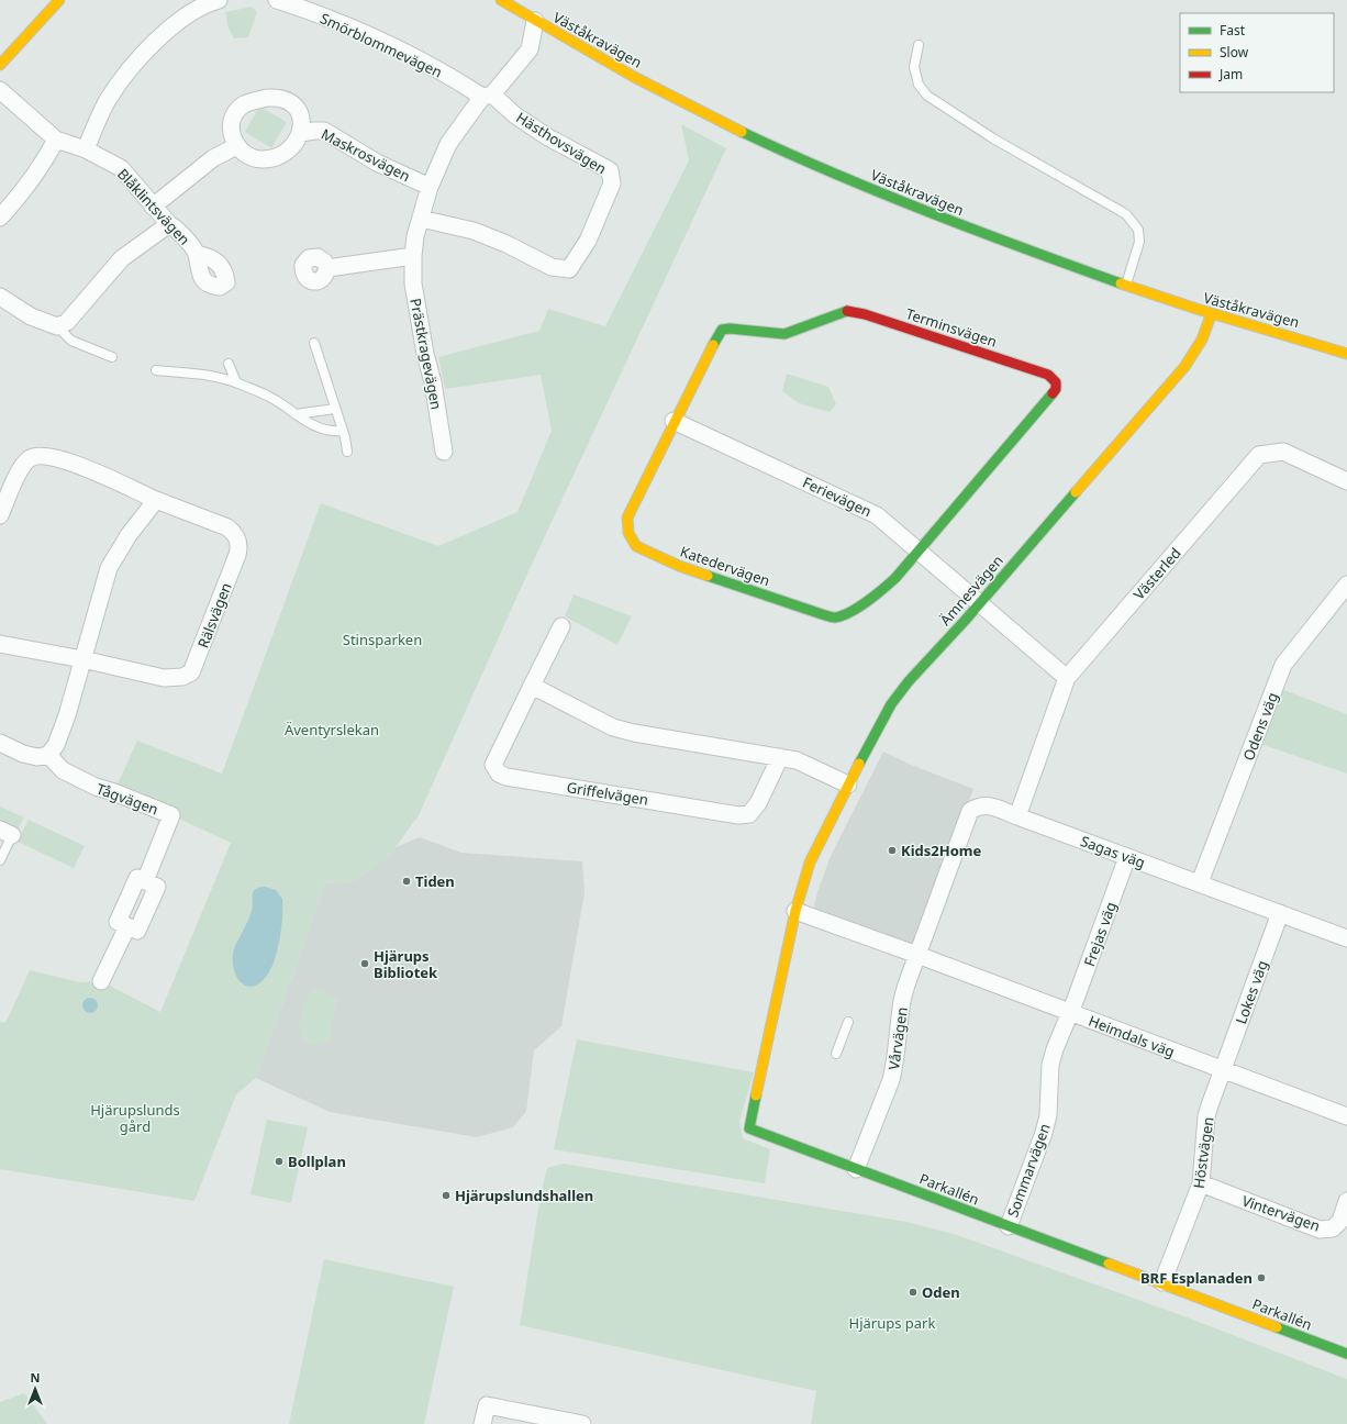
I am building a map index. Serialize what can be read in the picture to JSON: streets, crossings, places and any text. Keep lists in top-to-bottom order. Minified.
{"streets":{"street":["Väståkravägen","Smörblommevägen","Hästhovsvägen","Maskrosvägen","Blåklintsvägen","Terminsvägen","Prästkragevägen","Ferievägen","Katedervägen","Västerled","Ämnesvägen","Rälsvägen","Odens väg","Griffelvägen","Tågvägen","Sagas väg","Frejas väg","Lokes väg","Heimdals väg","Vårvägen","Höstvägen","Sommarvägen","Parkallén","Vintervägen"]},"crossings":[["Väståkravägen","Prästkragevägen"],["Väståkravägen","Ämnesvägen"],["Smörblommevägen","Hästhovsvägen"],["Smörblommevägen","Prästkragevägen"],["Hästhovsvägen","Prästkragevägen"],["Maskrosvägen","Prästkragevägen"],["Terminsvägen","Ferievägen"],["Terminsvägen","Katedervägen"],["Ferievägen","Katedervägen"],["Ferievägen","Ämnesvägen"],["Ämnesvägen","Heimdals väg"],["Ämnesvägen","Parkallén"],["Odens väg","Sagas väg"],["Sagas väg","Frejas väg"],["Sagas väg","Lokes väg"],["Frejas väg","Heimdals väg"],["Frejas väg","Sommarvägen"],["Lokes väg","Heimdals väg"],["Lokes väg","Höstvägen"],["Heimdals väg","Vårvägen"],["Heimdals väg","Höstvägen"],["Heimdals väg","Sommarvägen"],["Heimdals väg","Parkallén"],["Vårvägen","Parkallén"],["Höstvägen","Parkallén"],["Höstvägen","Vintervägen"],["Sommarvägen","Parkallén"]],"parks":["Stinsparken","Äventyrslekan","Hjärupslunds gård","Hjärups park"],"places":["Kids2Home","Tiden","Hjärups Bibliotek","Bollplan","Hjärupslundshallen","BRF Esplanaden","Oden"],"legend":["Fast","Slow","Jam"],"north":"top"}
